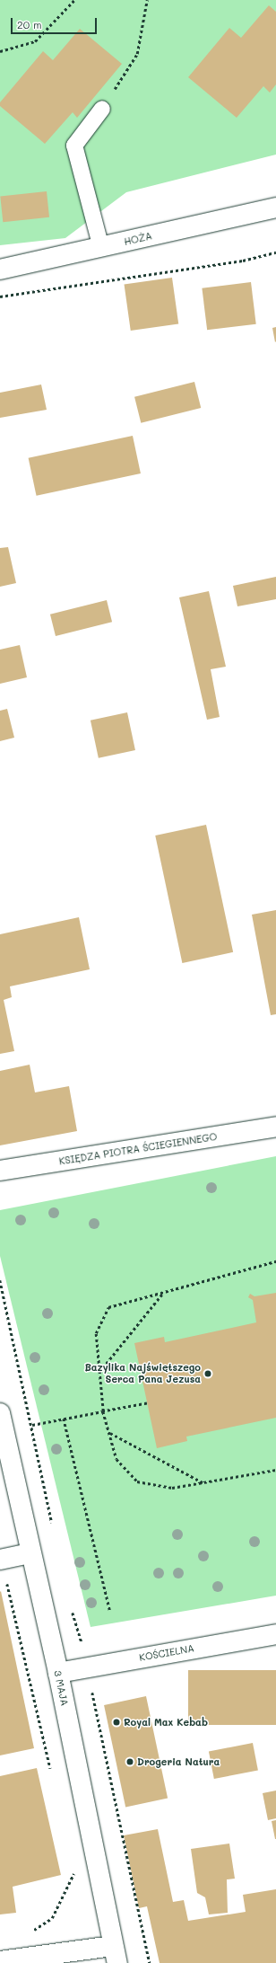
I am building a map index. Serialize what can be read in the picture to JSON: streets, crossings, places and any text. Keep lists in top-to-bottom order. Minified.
{"streets":{"street":["HOŻA","KSIĘDZA PIOTRA ŚCIEGIENNEGO","KOŚCIELNA","3 MAJA"]},"crossings":[["KOŚCIELNA","3 MAJA"]],"places":["Bazylika Najświętszego Serca Pana Jezusa","Royal Max Kebab","Drogeria Natura"],"scale_bar":"20 m"}
